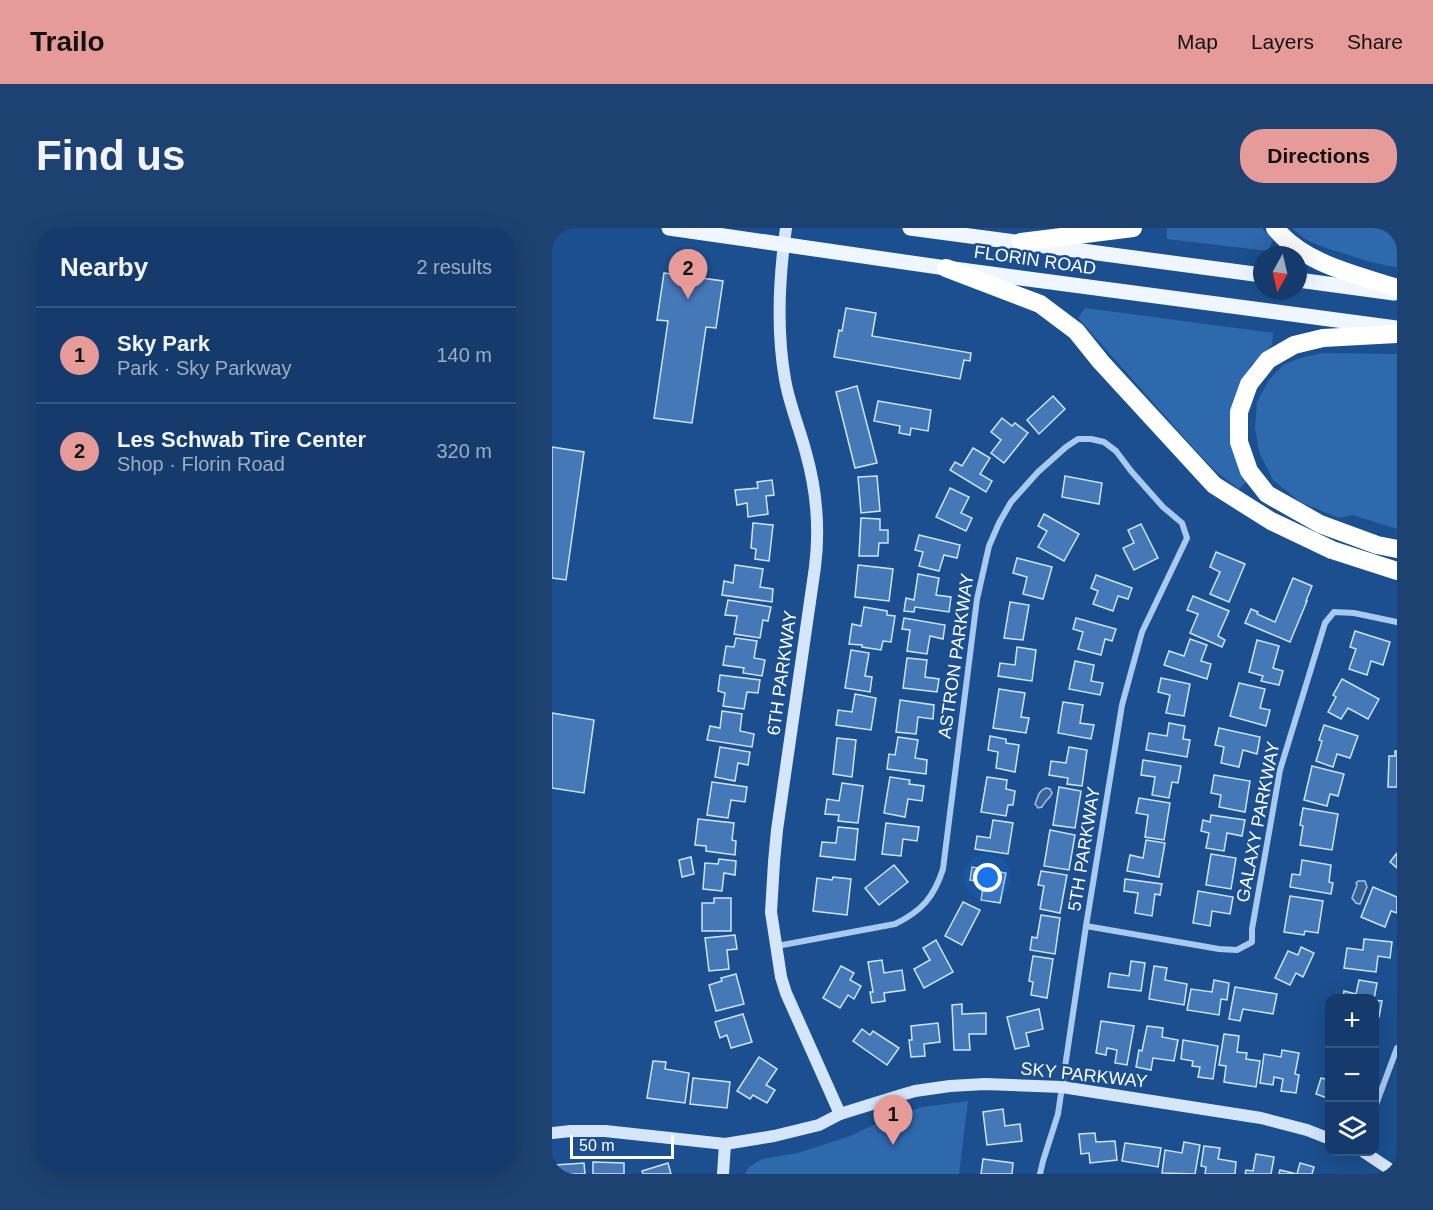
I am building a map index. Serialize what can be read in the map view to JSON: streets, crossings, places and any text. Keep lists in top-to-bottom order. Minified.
{"streets":{"main road":["FLORIN ROAD"],"street":["ASTRON PARKWAY","6TH PARKWAY","GALAXY PARKWAY","5TH PARKWAY","SKY PARKWAY"]},"crossings":[["FLORIN ROAD","6TH PARKWAY"],["ASTRON PARKWAY","6TH PARKWAY"],["ASTRON PARKWAY","5TH PARKWAY"],["6TH PARKWAY","SKY PARKWAY"],["GALAXY PARKWAY","5TH PARKWAY"],["5TH PARKWAY","SKY PARKWAY"]],"scale_bar":"50 m","north":"bottom","page":{"header":"Trailo","nav":["Map","Layers","Share"],"buttons":"Directions","title":"Find us","heading":["Nearby","2 results"],"pins":["2","1"],"list":[{"mark":"1","name":"Sky Park","note":"Park · Sky Parkway","value":"140 m"},{"mark":"2","name":"Les Schwab Tire Center","note":"Shop · Florin Road","value":"320 m"}],"map_buttons":["+","−"],"scale":"50 m"}}
